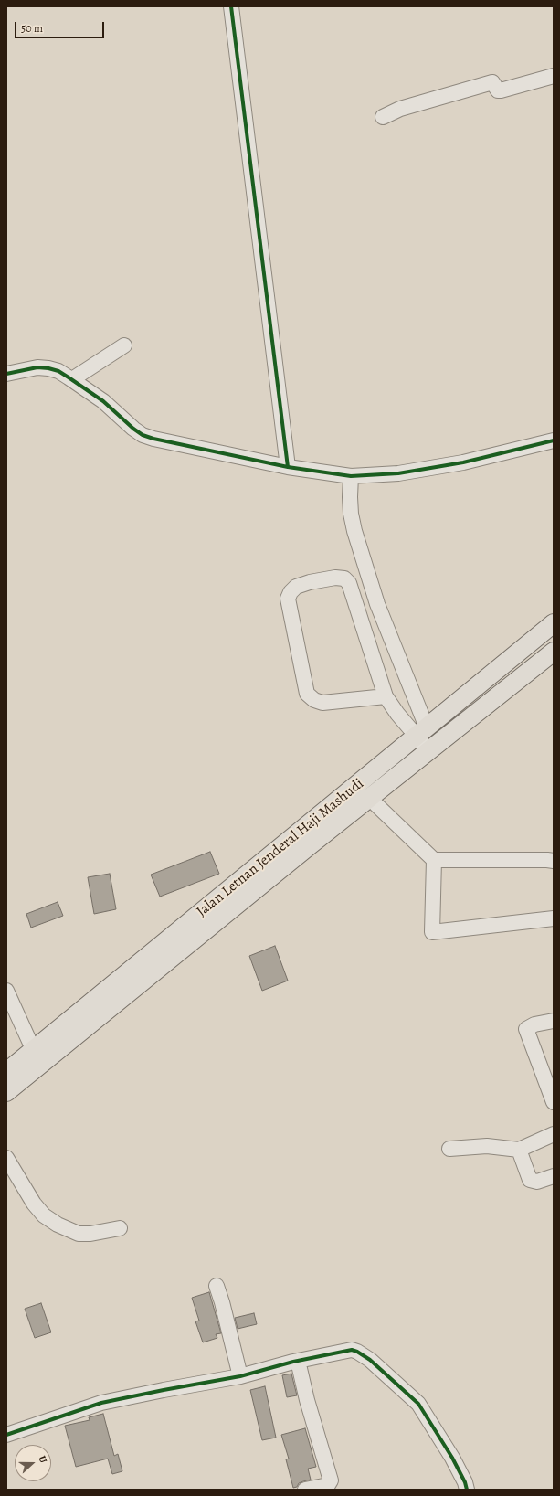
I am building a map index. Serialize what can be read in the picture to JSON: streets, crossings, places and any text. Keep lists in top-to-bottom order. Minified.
{"streets":{"main road":["Jalan Letnan Jenderal Haji Mashudi"]},"scale_bar":"50 m","north":"right"}
